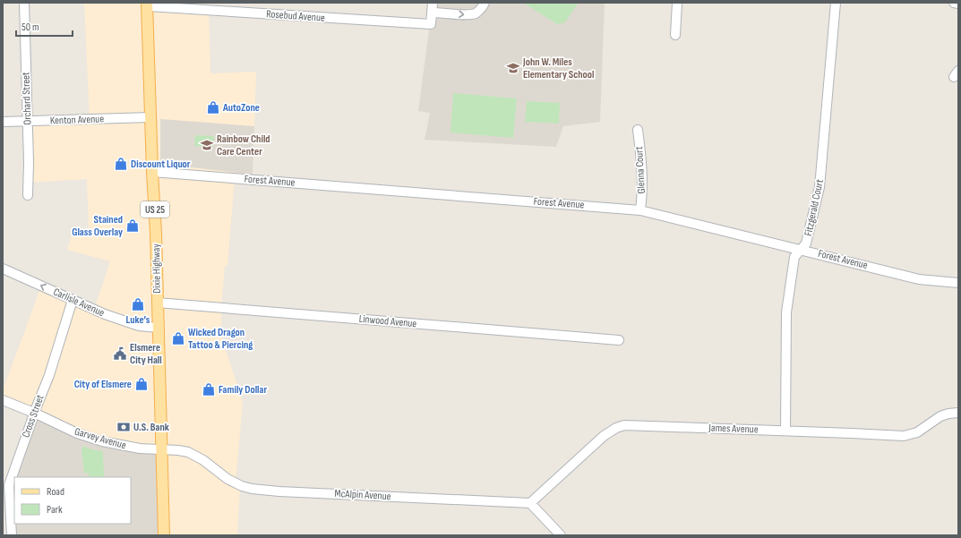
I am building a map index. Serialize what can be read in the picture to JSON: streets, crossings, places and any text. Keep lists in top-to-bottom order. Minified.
{"streets":{"main road":["US 25","Dixie Highway"],"street":["Rosebud Avenue","Orchard Street","Kenton Avenue","Glenna Court","Forest Avenue","Fitzgerald Court","Carlisle Avenue","Linwood Avenue","Cross Street","James Avenue","Garvey Avenue","McAlpin Avenue"]},"crossings":[["Rosebud Avenue","Dixie Highway"],["Orchard Street","Kenton Avenue"],["Kenton Avenue","Dixie Highway"],["Glenna Court","Forest Avenue"],["Forest Avenue","Fitzgerald Court"],["Forest Avenue","Dixie Highway"],["Fitzgerald Court","James Avenue"],["Dixie Highway","Carlisle Avenue"],["Dixie Highway","Linwood Avenue"],["Dixie Highway","Garvey Avenue"],["Dixie Highway","McAlpin Avenue"],["Carlisle Avenue","Cross Street"],["Cross Street","Garvey Avenue"],["James Avenue","McAlpin Avenue"],["Garvey Avenue","McAlpin Avenue"]],"one_way":["Carlisle Avenue"],"places":{"school or university":["John W. Miles Elementary School","Rainbow Child Care Center"],"shop":["AutoZone","Discount Liquor","Stained Glass Overlay","Luke’s","Wicked Dragon Tattoo & Piercing","City of Elsmere","Family Dollar"],"public building":["Elsmere City Hall"],"bank":["U.S. Bank"]},"legend":["Road","Park"],"scale_bar":"50 m"}
